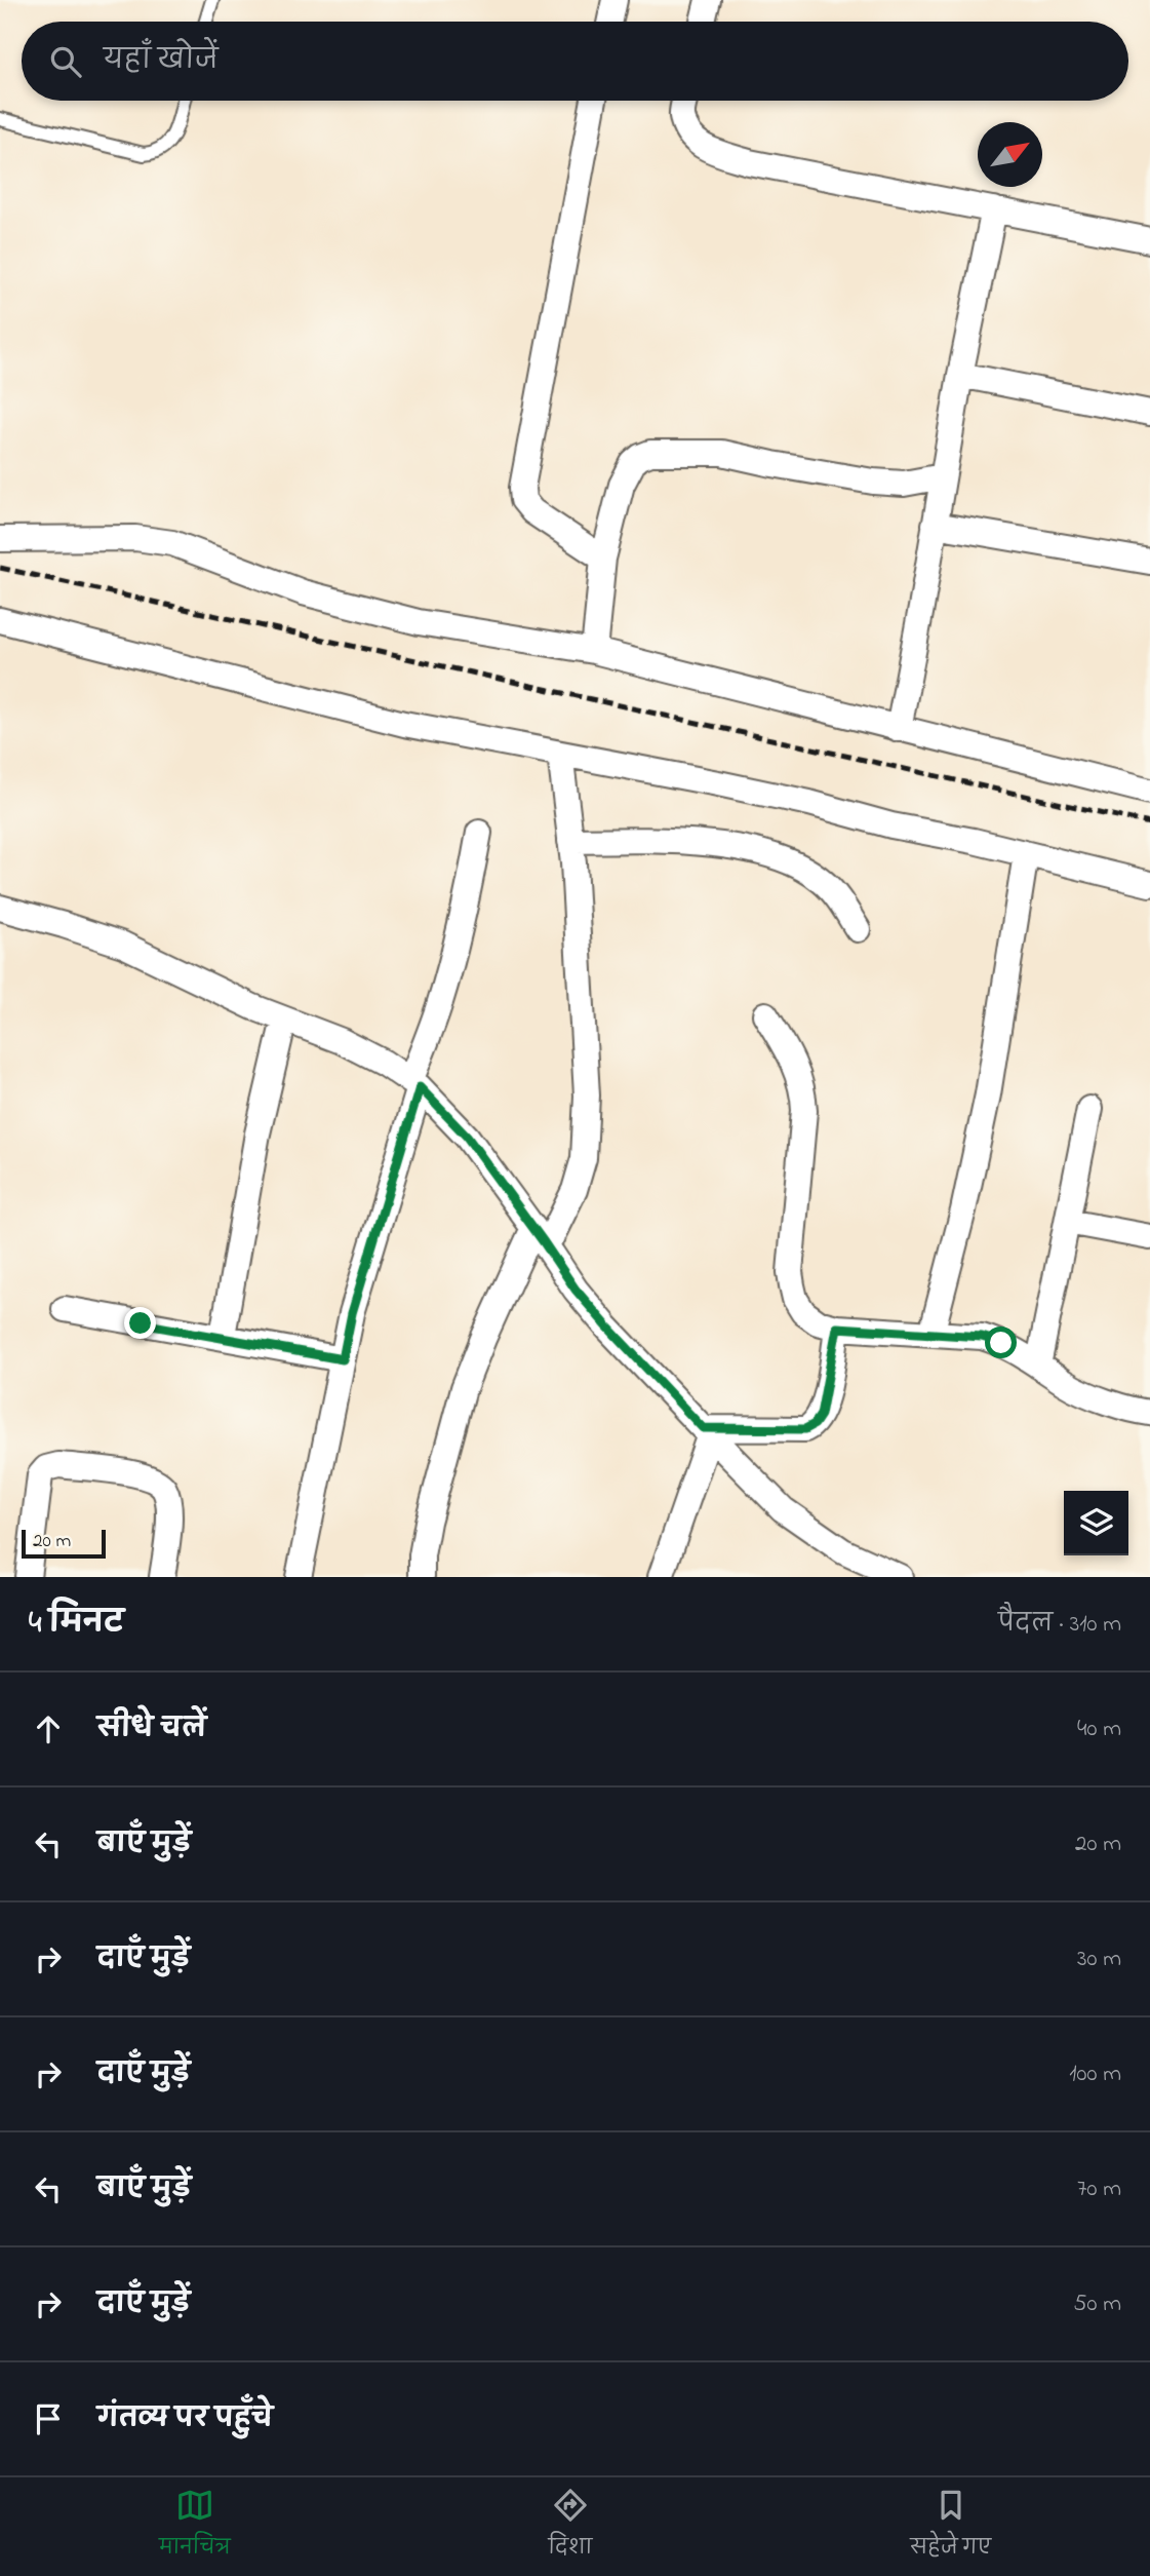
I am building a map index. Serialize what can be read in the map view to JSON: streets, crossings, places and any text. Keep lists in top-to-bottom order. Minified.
{"scale_bar":"20 m","north":"top right","page":{"search":"यहाँ खोजें","scale":"20 m","heading":["4 मिनट","पैदल · 310 m"],"list":[["सीधे चलें","40 m"],["बाएँ मुड़ें","20 m"],["दाएँ मुड़ें","30 m"],["दाएँ मुड़ें","100 m"],["बाएँ मुड़ें","70 m"],["दाएँ मुड़ें","50 m"],"गंतव्य पर पहुँचे"],"nav":["मानचित्र","दिशा","सहेजे गए"]}}
